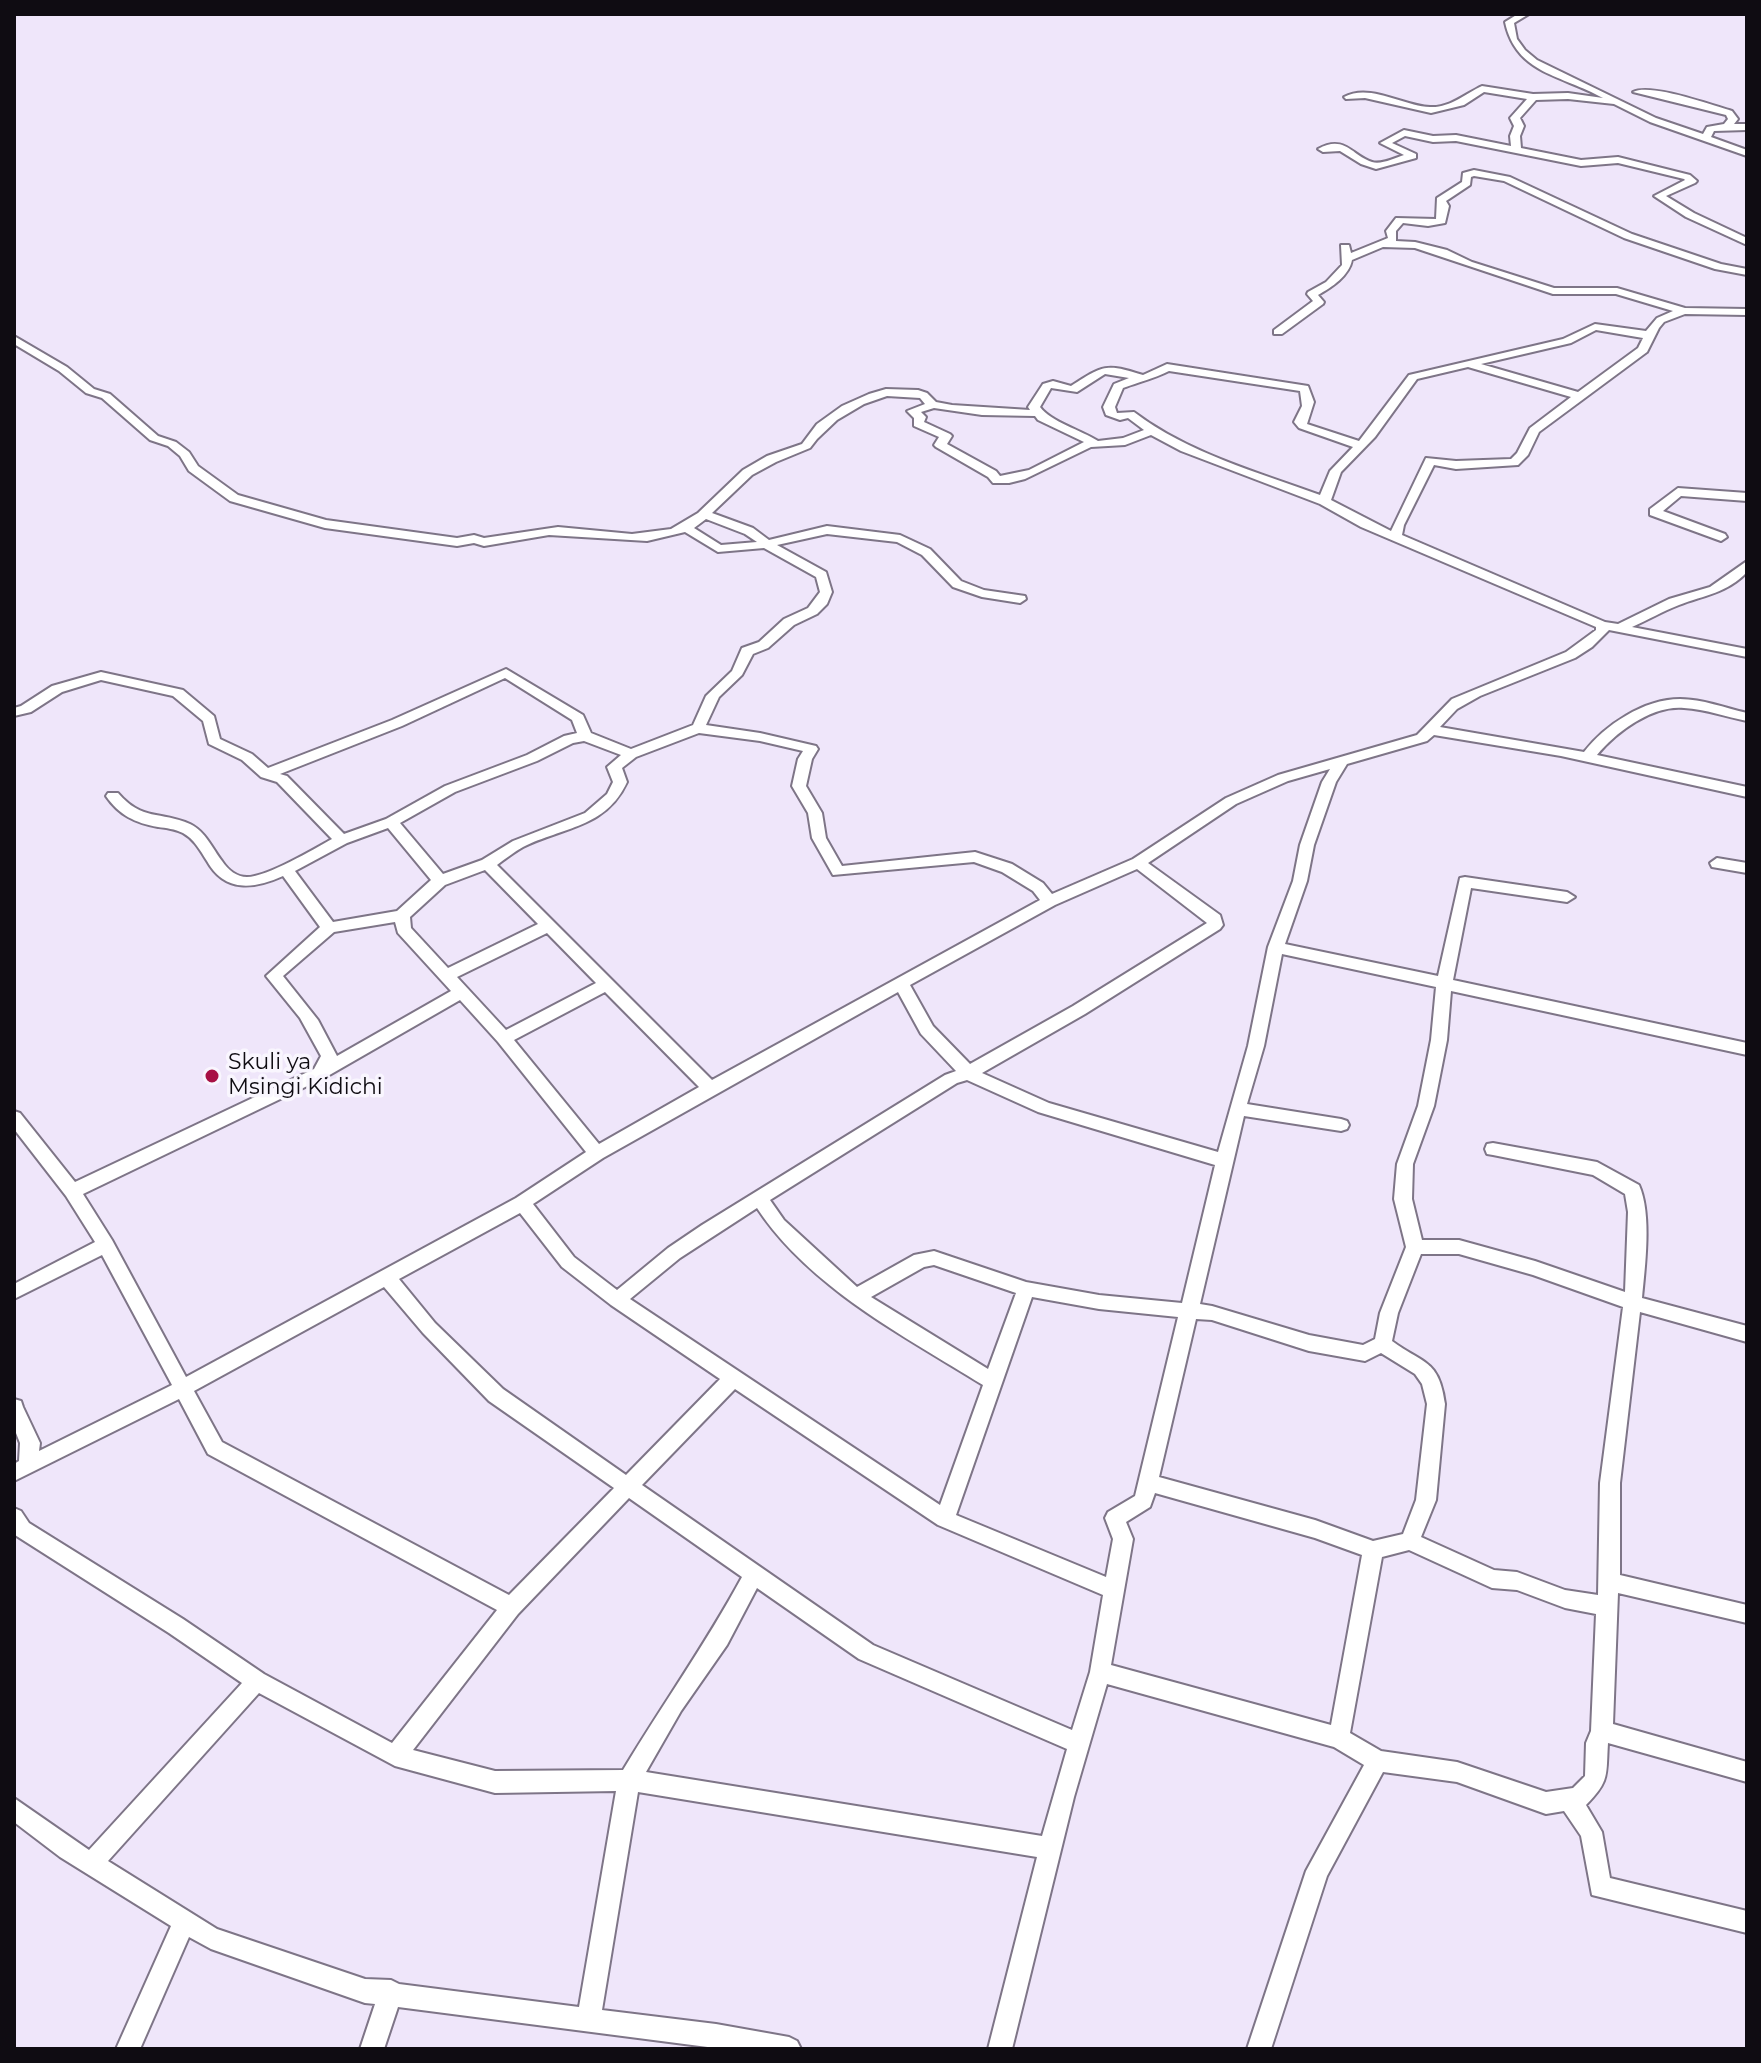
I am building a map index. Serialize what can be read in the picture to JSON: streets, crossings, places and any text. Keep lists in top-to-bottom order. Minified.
{"places":["Skuli ya Msingi Kidichi"]}
